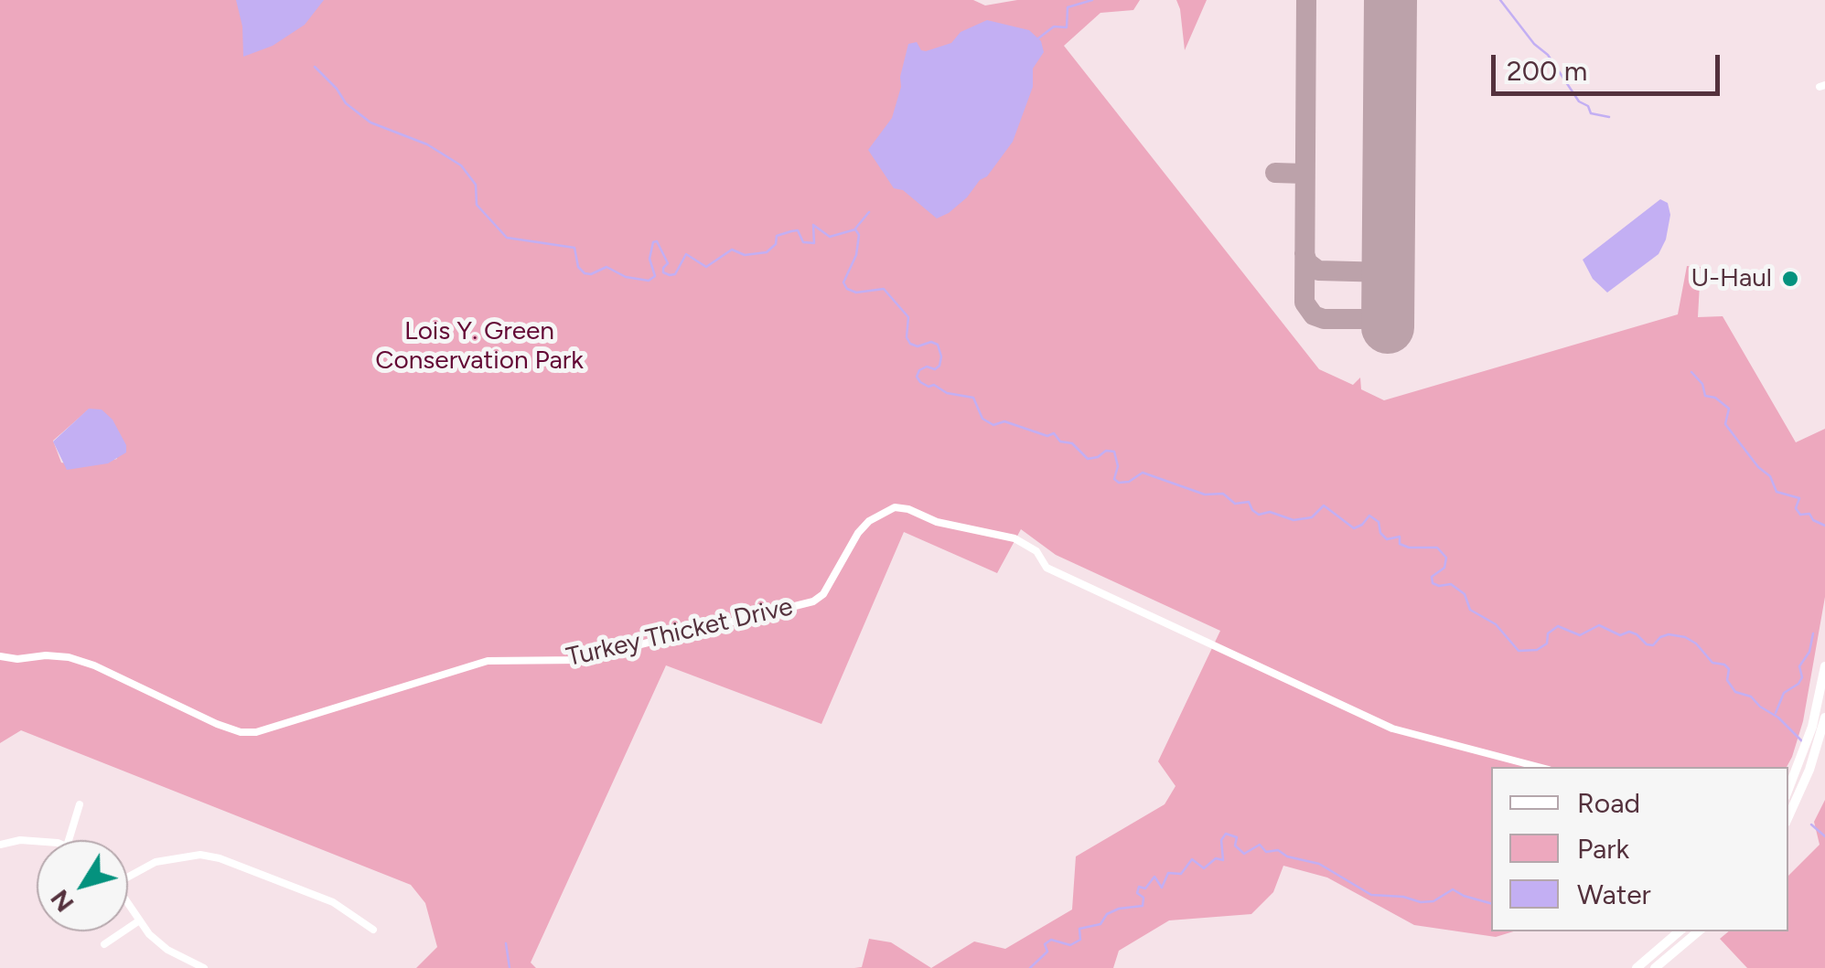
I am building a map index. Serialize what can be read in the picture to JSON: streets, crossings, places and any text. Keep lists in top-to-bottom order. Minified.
{"streets":{"street":["Turkey Thicket Drive"]},"parks":["Lois Y. Green Conservation Park"],"places":["U-Haul"],"legend":["Road","Park","Water"],"scale_bar":"200 m","north":"bottom left"}
